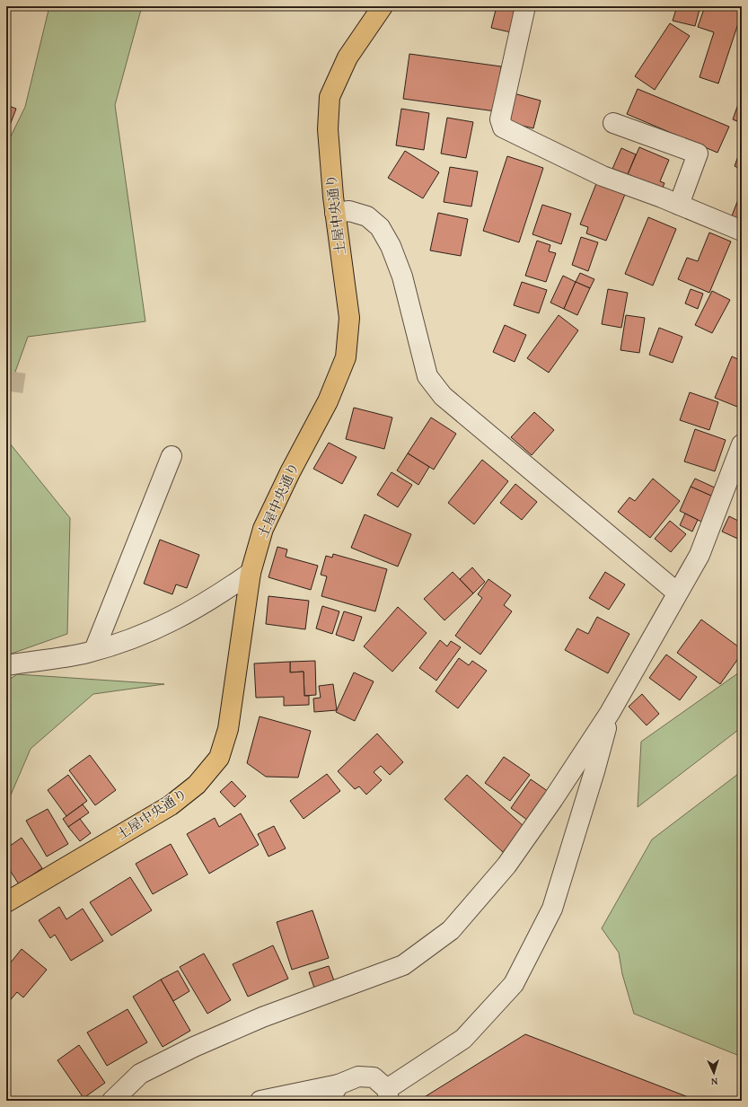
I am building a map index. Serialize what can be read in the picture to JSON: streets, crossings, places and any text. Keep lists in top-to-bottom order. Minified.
{"streets":{"main road":["土屋中央通り"]},"north":"bottom"}
